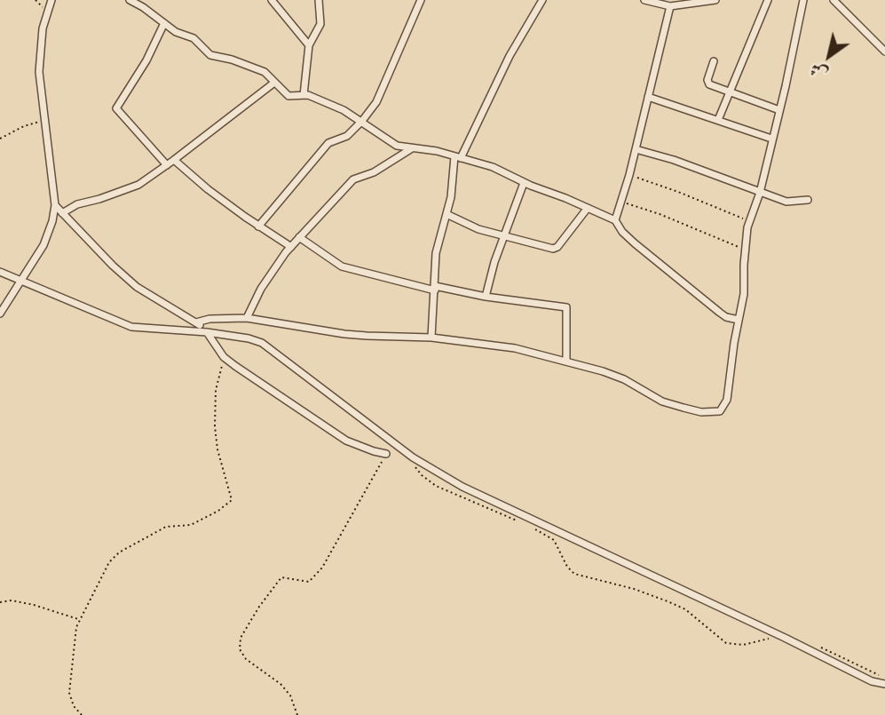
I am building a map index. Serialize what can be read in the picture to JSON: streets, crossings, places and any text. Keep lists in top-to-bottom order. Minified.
{"north":"bottom left"}
